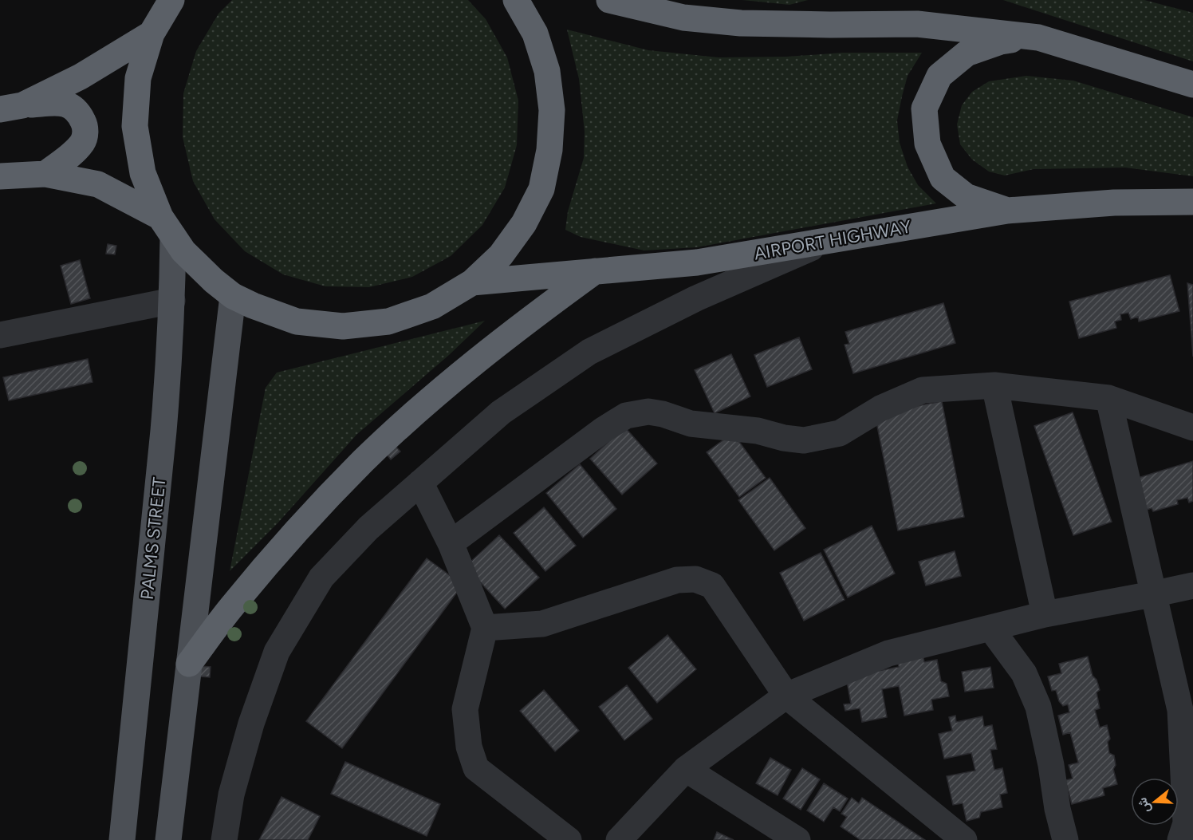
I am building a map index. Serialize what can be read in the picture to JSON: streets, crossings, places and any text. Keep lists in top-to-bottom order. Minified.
{"streets":{"highway":["AIRPORT HIGHWAY"],"main road":["PALMS STREET"]},"north":"left"}
